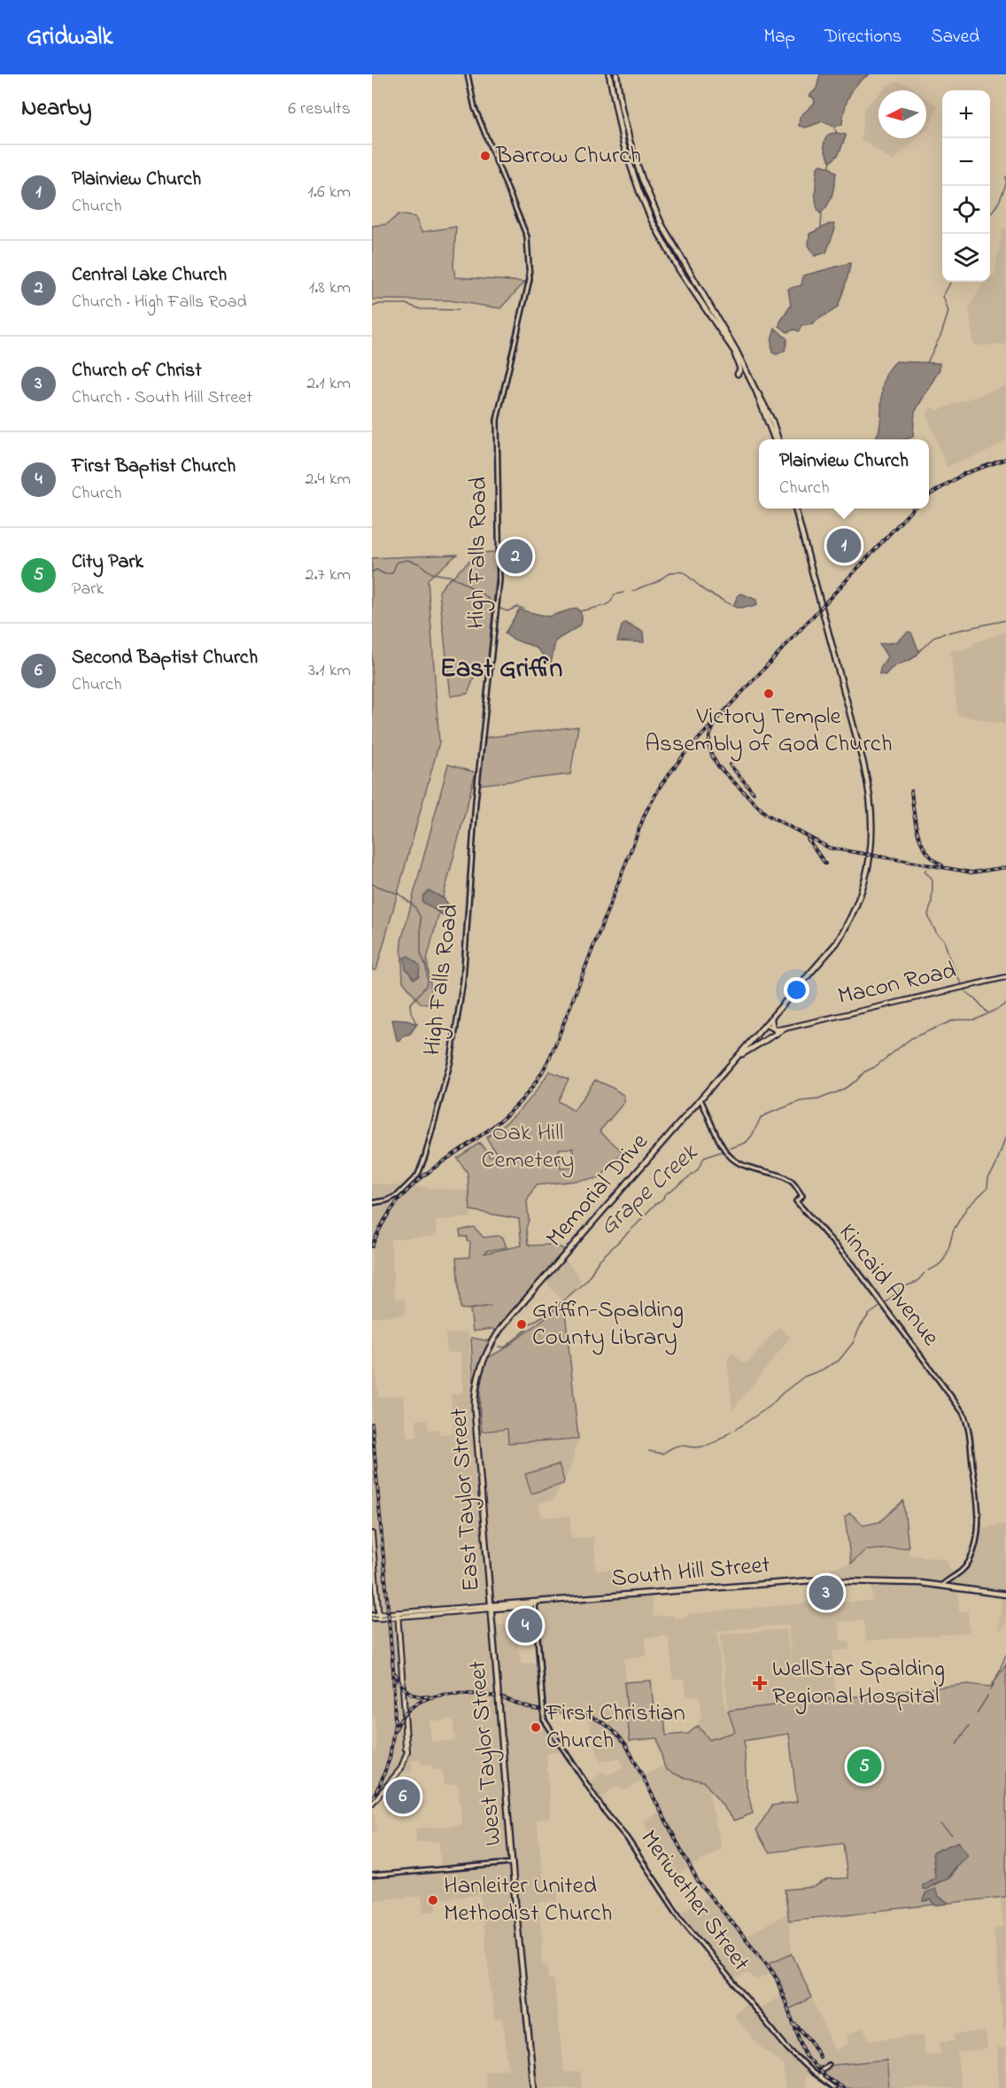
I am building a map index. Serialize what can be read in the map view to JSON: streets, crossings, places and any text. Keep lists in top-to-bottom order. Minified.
{"streets":{"main road":["Macon Road","Memorial Drive","East Taylor Street","South Hill Street","West Taylor Street"],"street":["High Falls Road","Kincaid Avenue","Meriwether Street"]},"crossings":[["Memorial Drive","Kincaid Avenue"],["Memorial Drive","East Taylor Street"],["Kincaid Avenue","South Hill Street"],["East Taylor Street","South Hill Street"],["East Taylor Street","West Taylor Street"],["South Hill Street","West Taylor Street"],["South Hill Street","Meriwether Street"]],"districts":["East Griffin"],"water":["Grape Creek"],"parks":["Oak Hill Cemetery"],"places":{"other":["Barrow Church","Victory Temple Assembly of God Church","Griffin-Spalding County Library","First Christian Church","Hanleiter United Methodist Church"],"health":["WellStar Spalding Regional Hospital"]},"north":"left","page":{"header":"Gridwalk","nav":["Map","Directions","Saved"],"heading":["Nearby","6 results"],"map_buttons":["+","−"],"list":[{"mark":"1","name":"Plainview Church","note":"Church","value":"1.6 km"},{"mark":"2","name":"Central Lake Church","note":"Church · High Falls Road","value":"1.8 km"},{"mark":"3","name":"Church of Christ","note":"Church · South Hill Street","value":"2.1 km"},{"mark":"4","name":"First Baptist Church","note":"Church","value":"2.4 km"},{"mark":"5","name":"City Park","note":"Park","value":"2.7 km"},{"mark":"6","name":"Second Baptist Church","note":"Church","value":"3.1 km"}],"popup":["Plainview Church","Church"],"pins":["1","2","3","4","5","6"]}}
